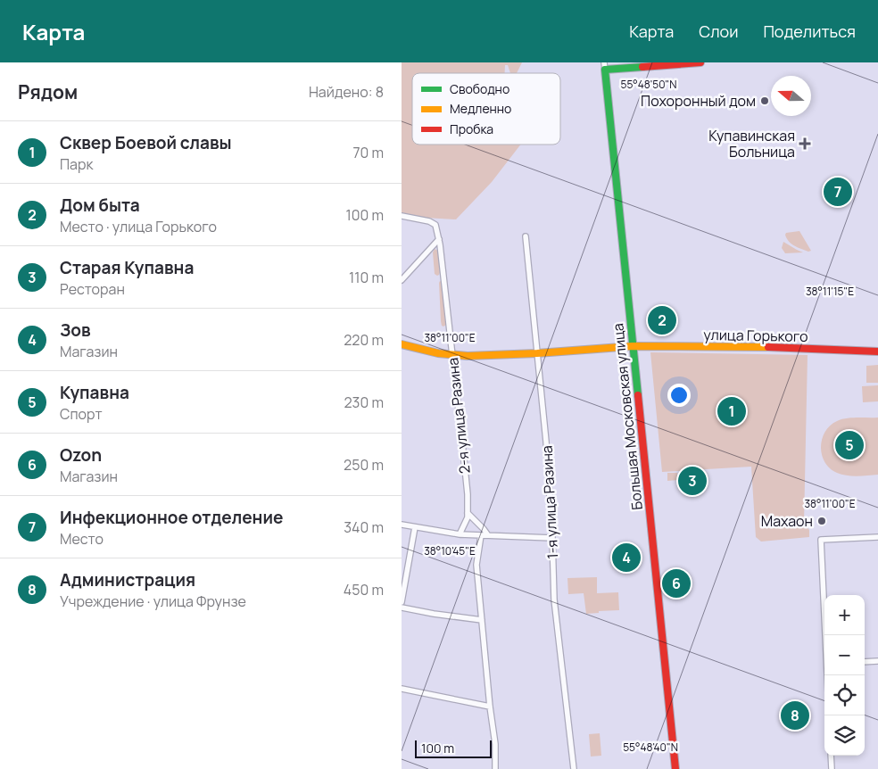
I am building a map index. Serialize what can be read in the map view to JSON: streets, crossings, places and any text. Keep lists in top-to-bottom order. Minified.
{"streets":{"main road":["улица Горького","Большая Московская улица"],"street":["2-я улица Разина","1-я улица Разина"]},"crossings":[["улица Горького","2-я улица Разина"],["улица Горького","Большая Московская улица"],["улица Горького","1-я улица Разина"]],"places":{"other":["Похоронный дом","Махаон"],"health":["Купавинская Больница"]},"legend":["Свободно","Медленно","Пробка"],"scale_bar":"100 m","north":"left","page":{"header":"Карта","nav":["Карта","Слои","Поделиться"],"heading":["Рядом","Найдено: 8"],"list":[{"mark":"1","name":"Сквер Боевой славы","note":"Парк","value":"70 m"},{"mark":"2","name":"Дом быта","note":"Место · улица Горького","value":"100 m"},{"mark":"3","name":"Старая Купавна","note":"Ресторан","value":"110 m"},{"mark":"4","name":"Зов","note":"Магазин","value":"220 m"},{"mark":"5","name":"Купавна","note":"Спорт","value":"230 m"},{"mark":"6","name":"Ozon","note":"Магазин","value":"250 m"},{"mark":"7","name":"Инфекционное отделение","note":"Место","value":"340 m"},{"mark":"8","name":"Администрация","note":"Учреждение · улица Фрунзе","value":"450 m"}],"pins":["7","2","1","5","3","4","6","8"],"map_buttons":["+","−"],"scale":"100 m"},"coordinates":["55°48'50\"N","38°11'15\"E","38°11'00\"E","38°10'45\"E","55°48'40\"N"]}
